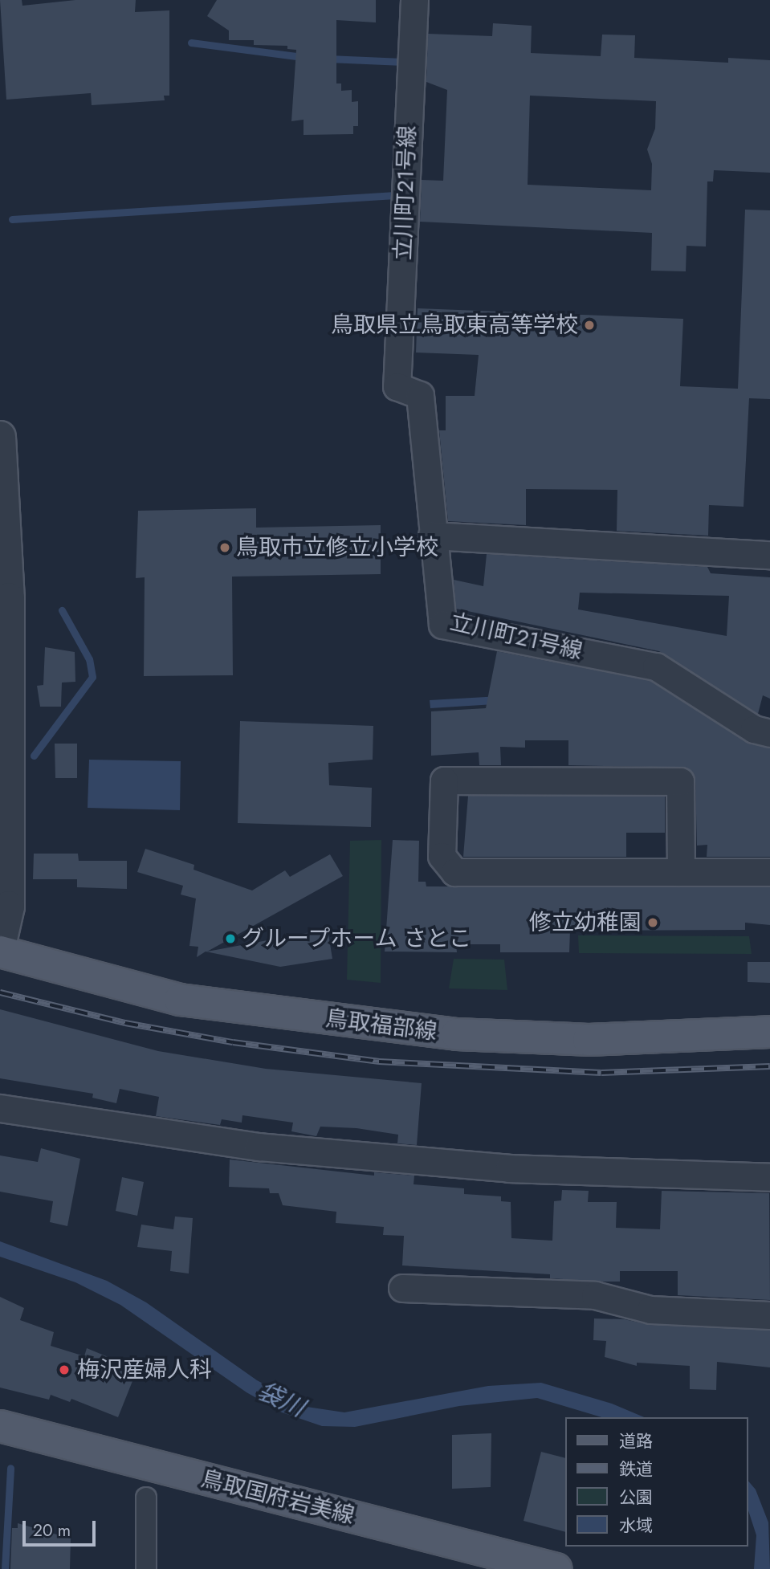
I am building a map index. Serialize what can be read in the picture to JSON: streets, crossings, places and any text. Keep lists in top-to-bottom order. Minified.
{"streets":{"main road":["鳥取福部線","鳥取国府岩美線"],"street":["立川町21号線"]},"water":["袋川"],"places":["鳥取県立鳥取東高等学校","鳥取市立修立小学校","修立幼稚園","グループホーム さとこ","梅沢産婦人科"],"legend":["道路","鉄道","公園","水域"],"scale_bar":"20 m"}
